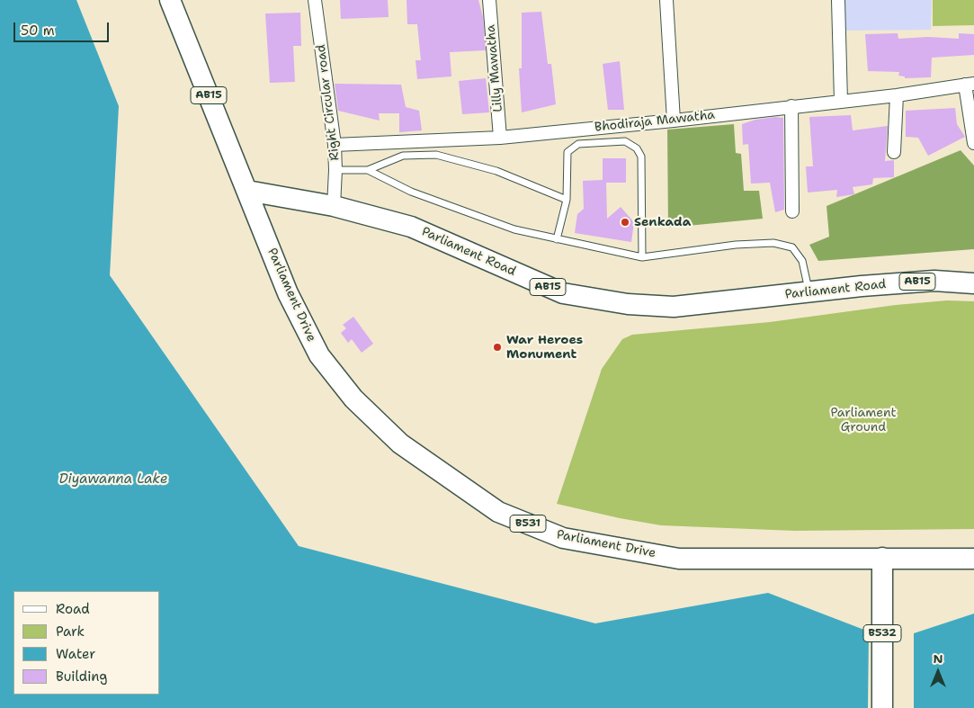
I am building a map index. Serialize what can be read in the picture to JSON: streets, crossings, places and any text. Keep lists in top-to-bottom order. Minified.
{"streets":{"main road":["AB15","Parliament Road","Parliament Drive","B531","B532"],"street":["Lilly Mawatha","Right Circular road","Bhodiraja Mawatha"]},"crossings":[["Lilly Mawatha","Bhodiraja Mawatha"],["AB15","Parliament Road"],["AB15","Parliament Drive"],["Right Circular road","Bhodiraja Mawatha"],["Right Circular road","Parliament Road"],["Parliament Road","Parliament Drive"],["Parliament Drive","B532"]],"water":["Diyawanna Lake"],"parks":["Parliament Ground"],"places":["Senkada","War Heroes Monument"],"legend":["Road","Park","Water","Building"],"scale_bar":"50 m","north":"top"}
